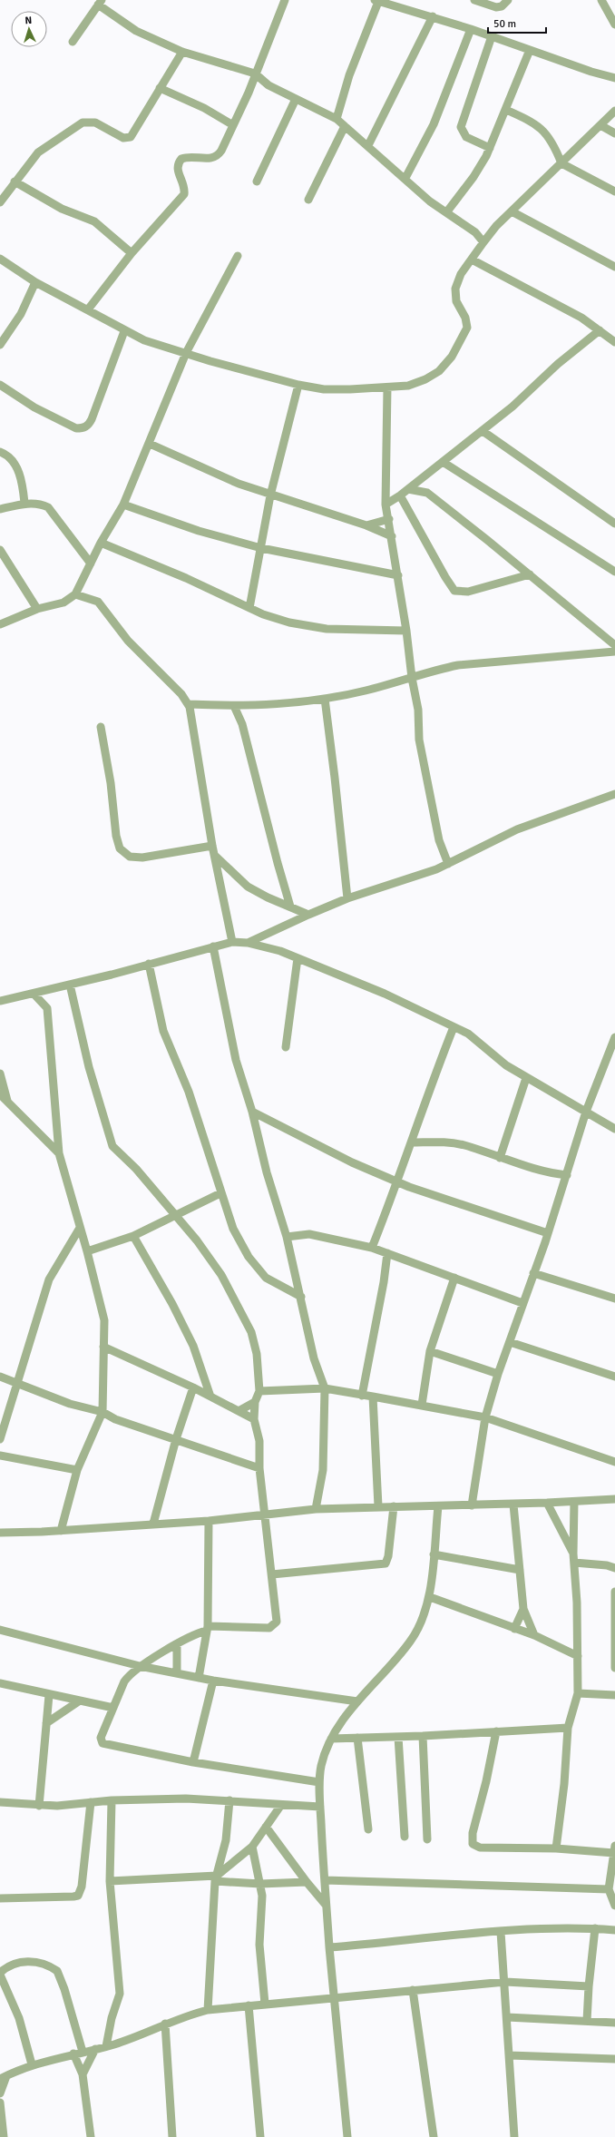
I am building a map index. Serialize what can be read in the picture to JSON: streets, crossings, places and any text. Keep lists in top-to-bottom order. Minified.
{"scale_bar":"50 m","north":"top"}
